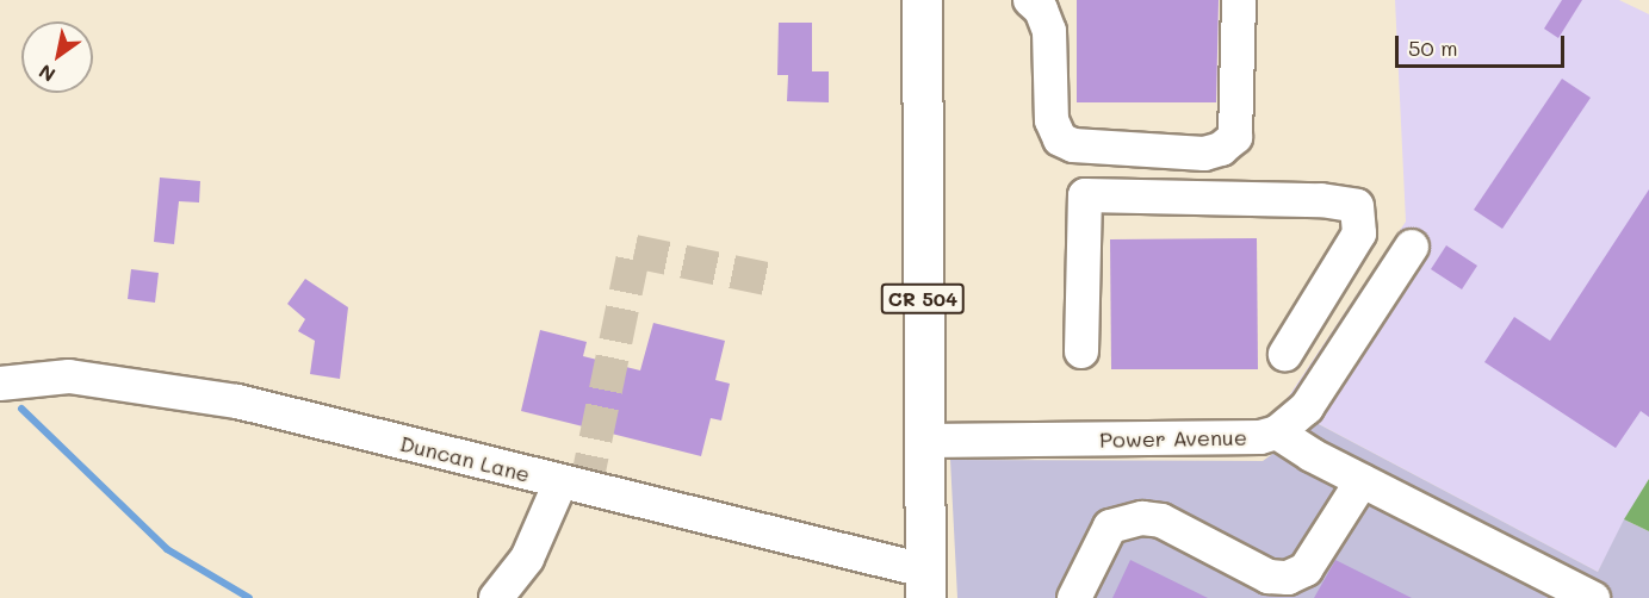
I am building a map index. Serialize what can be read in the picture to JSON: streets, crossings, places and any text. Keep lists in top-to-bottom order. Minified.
{"streets":{"main road":["CR 504"],"street":["Power Avenue","Duncan Lane"]},"crossings":[["CR 504","Power Avenue"],["CR 504","Duncan Lane"]],"scale_bar":"50 m","north":"bottom left"}
